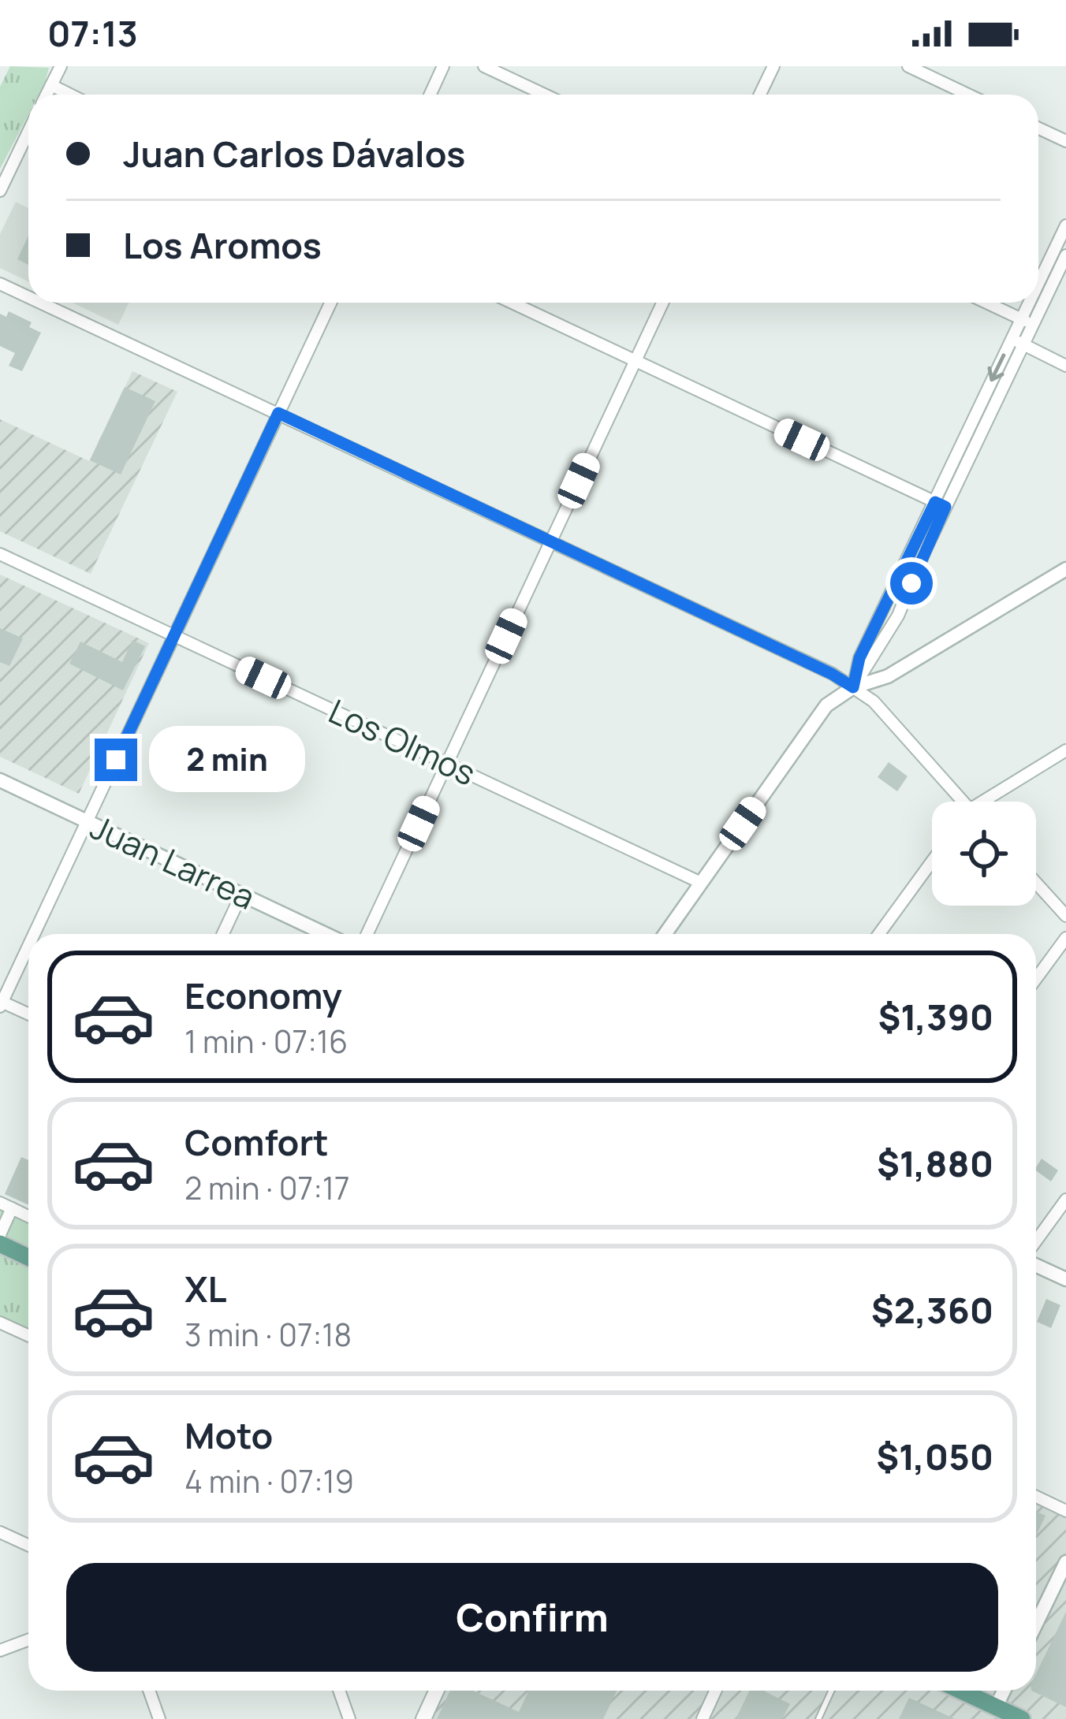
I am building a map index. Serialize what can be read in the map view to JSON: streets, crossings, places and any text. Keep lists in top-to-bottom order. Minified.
{"streets":{"street":["Los Olmos","Juan Larrea"]},"page":{"status":"07:13","banner":["Juan Carlos Dávalos","Los Aromos"],"bubble":"2 min","list":[{"name":"Economy","note":"1 min · 07:16","value":"$1,390"},{"name":"Comfort","note":"2 min · 07:17","value":"$1,880"},{"name":"XL","note":"3 min · 07:18","value":"$2,360"},{"name":"Moto","note":"4 min · 07:19","value":"$1,050"}],"buttons":"Confirm"}}
